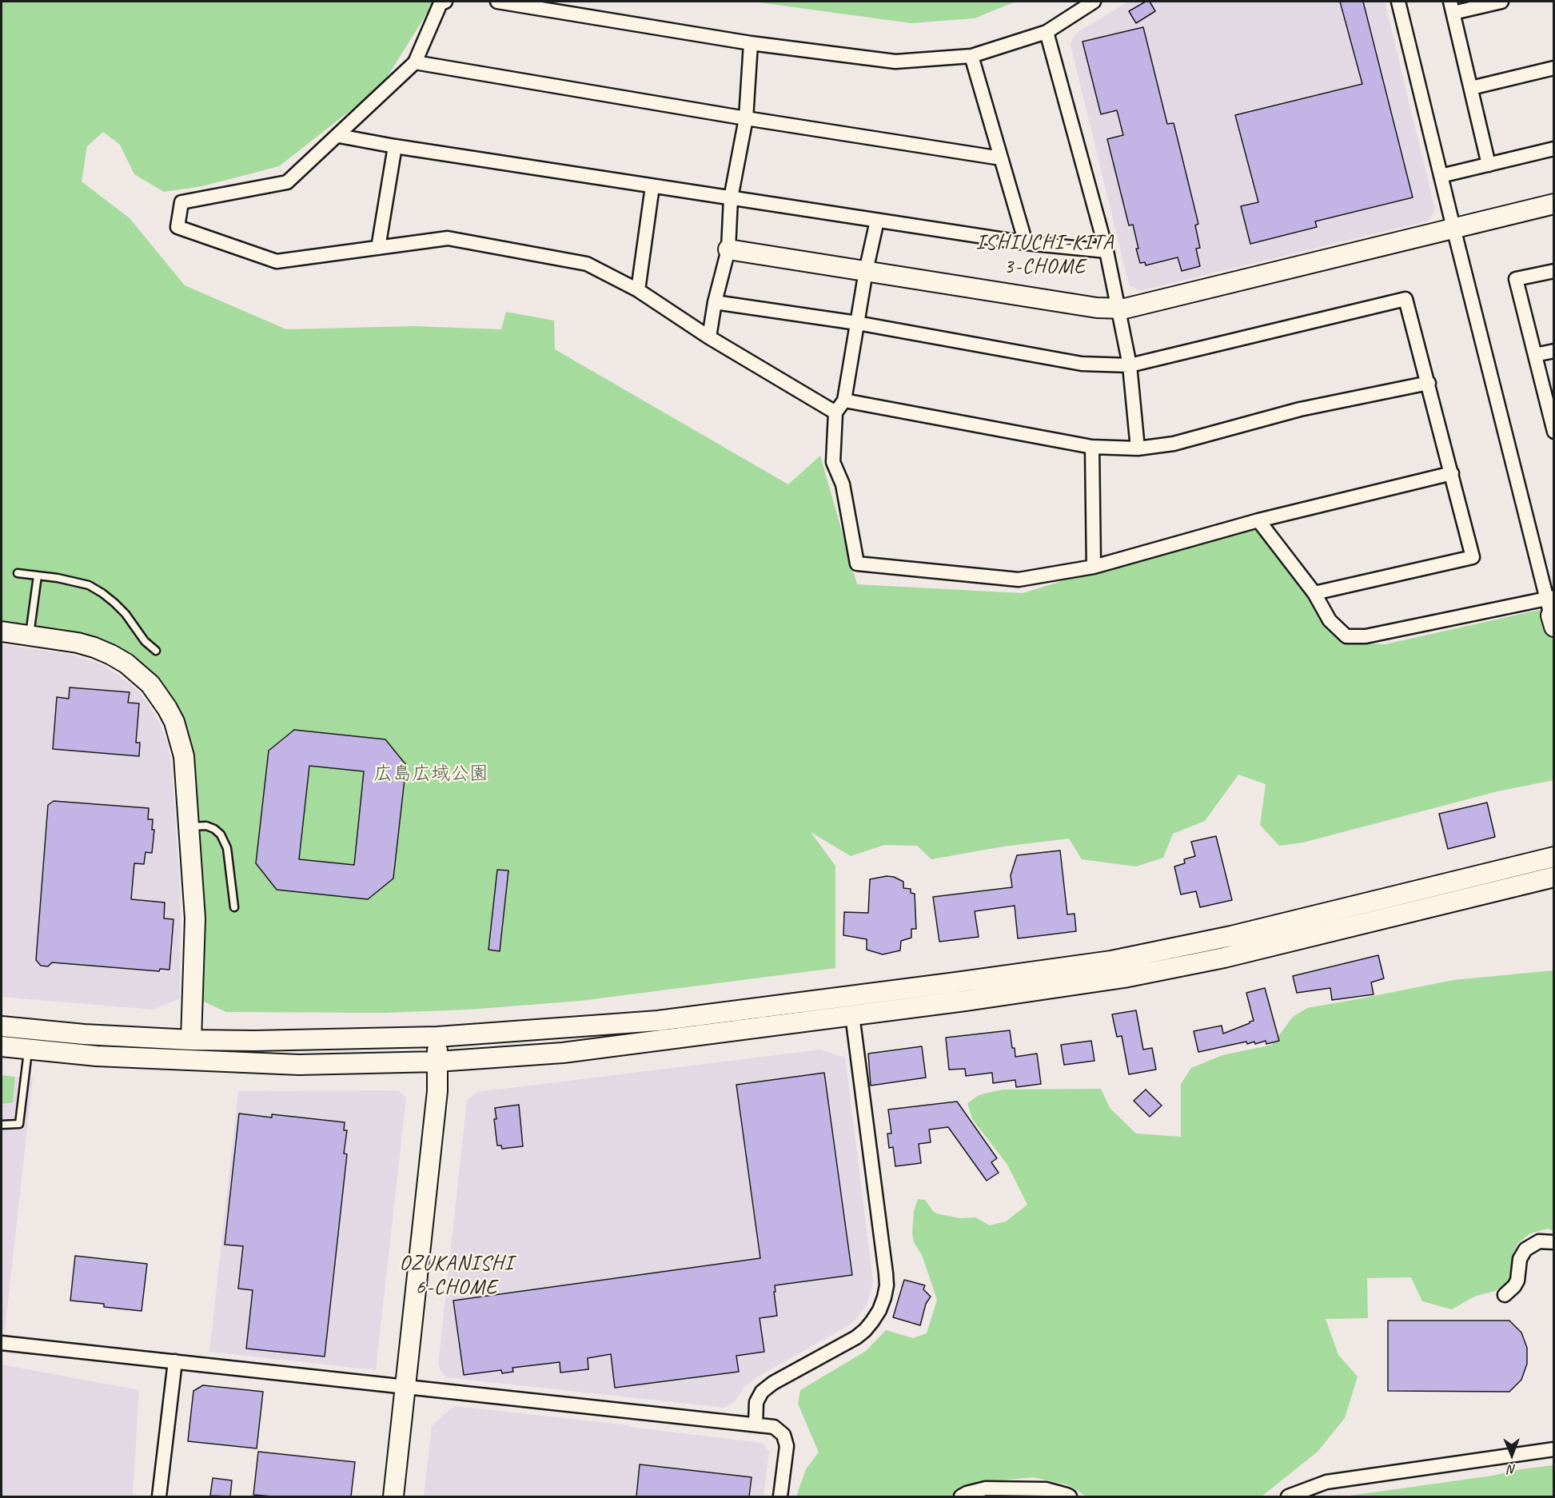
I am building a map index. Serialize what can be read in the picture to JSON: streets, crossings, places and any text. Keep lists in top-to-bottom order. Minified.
{"districts":["ISHIUCHI-KITA 3-CHOME","OZUKANISHI 6-CHOME"],"parks":["広島広域公園"],"north":"bottom"}
